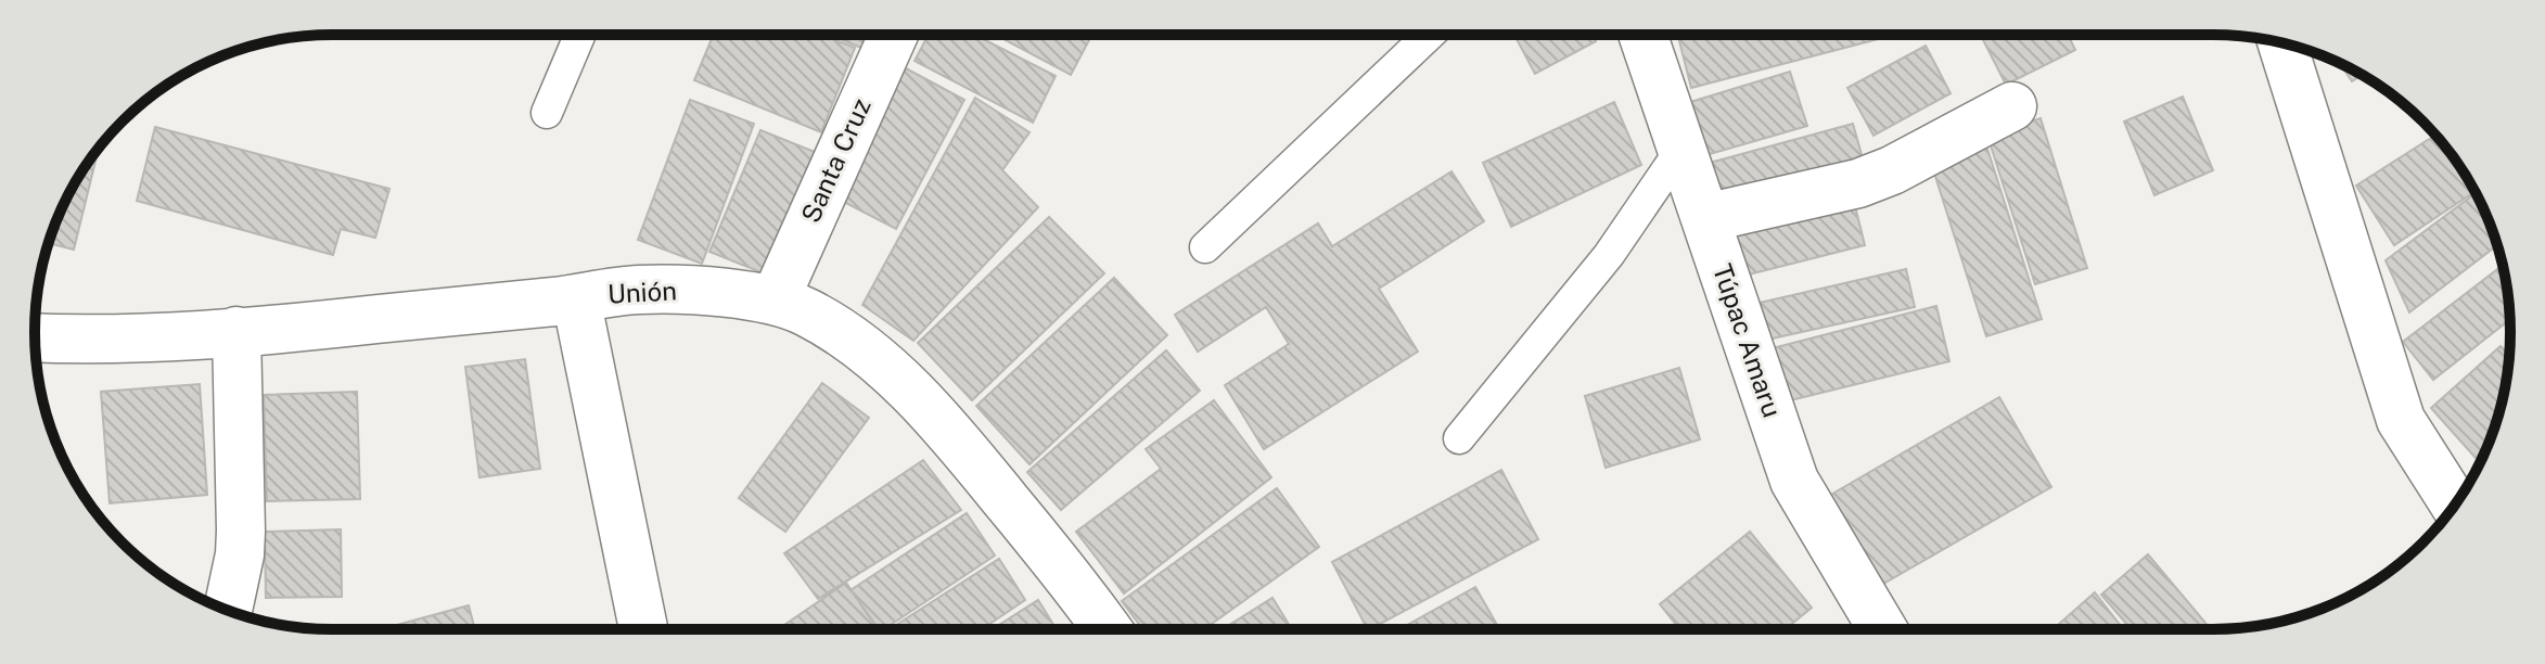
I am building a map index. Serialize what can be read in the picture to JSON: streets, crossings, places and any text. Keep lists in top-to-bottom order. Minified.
{"streets":{"street":["Santa Cruz","Unión","Túpac Amaru"]},"crossings":[["Santa Cruz","Unión"]]}
